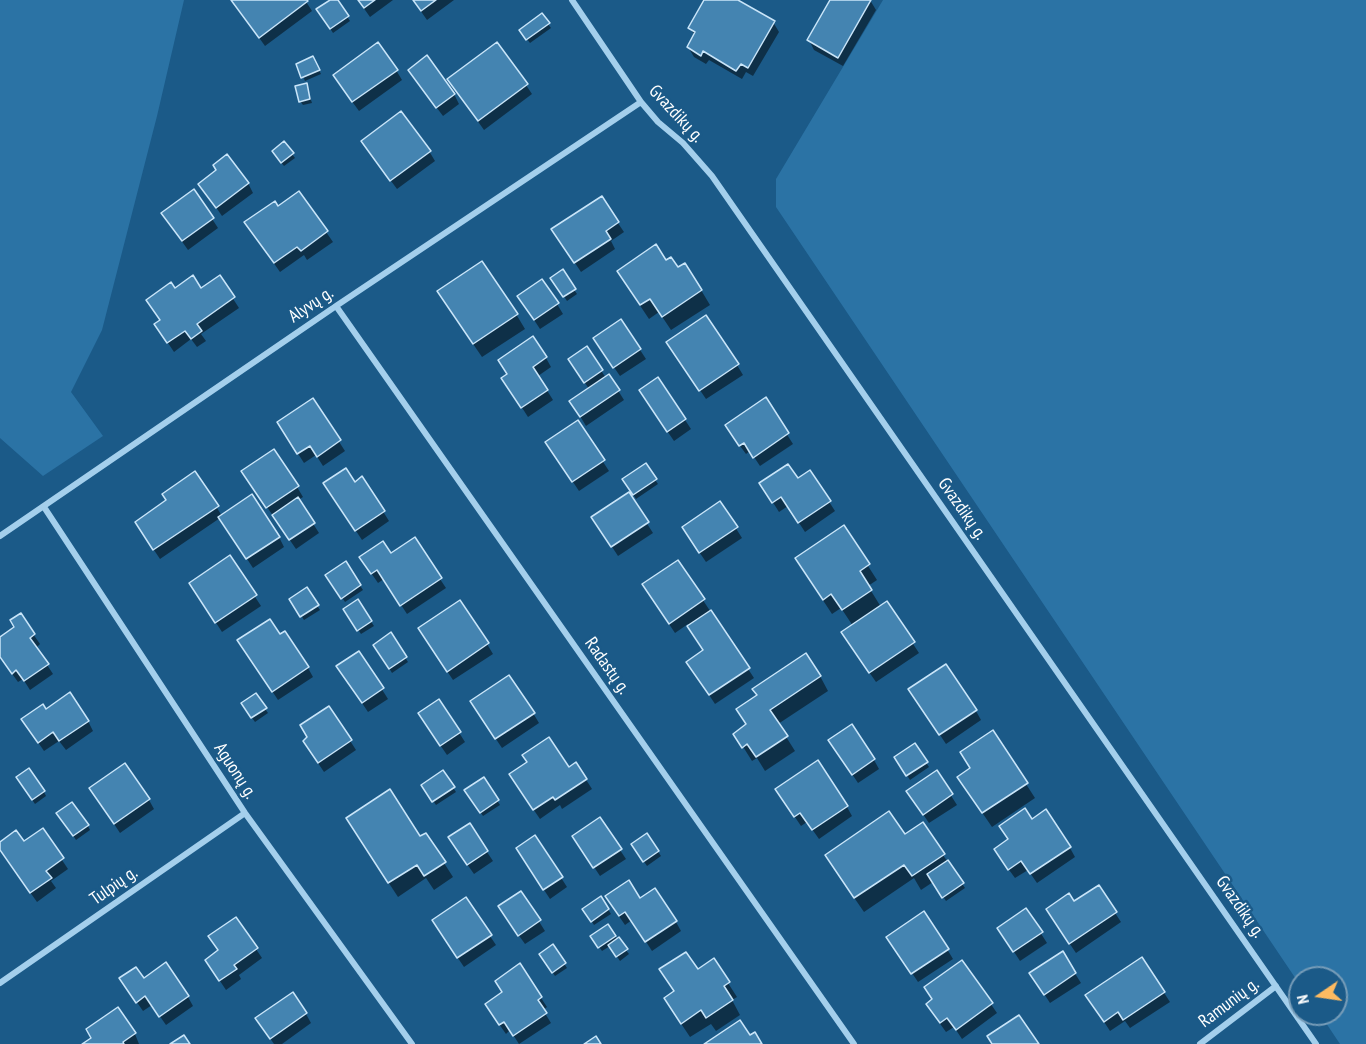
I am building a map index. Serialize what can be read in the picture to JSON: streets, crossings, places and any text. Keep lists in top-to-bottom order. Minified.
{"streets":{"street":["Gvazdikų g.","Alyvų g.","Radastų g.","Aguonų g.","Tulpių g.","Ramunių g."]},"crossings":[["Gvazdikų g.","Alyvų g."],["Gvazdikų g.","Ramunių g."],["Alyvų g.","Radastų g."],["Alyvų g.","Aguonų g."],["Aguonų g.","Tulpių g."]],"north":"left"}
